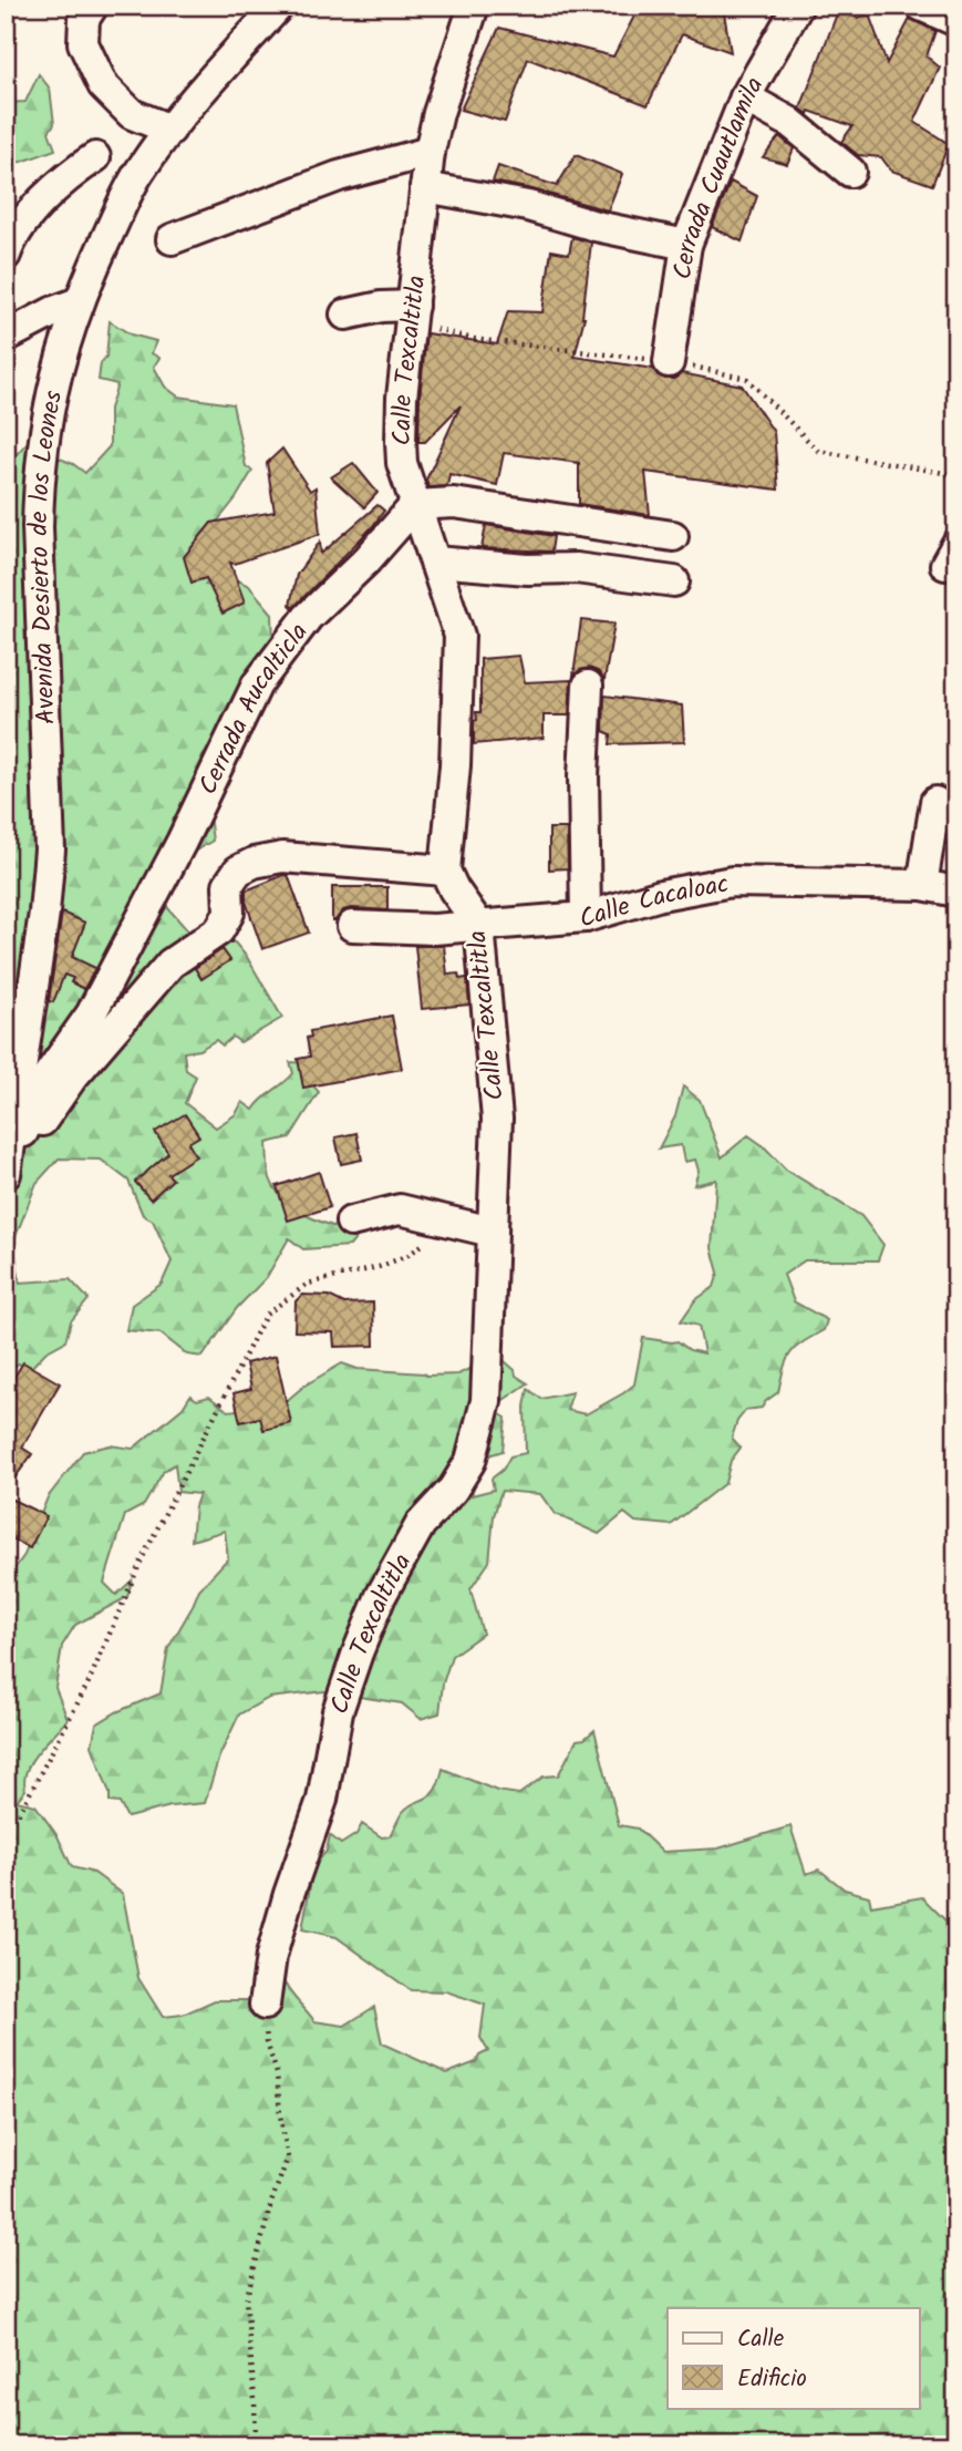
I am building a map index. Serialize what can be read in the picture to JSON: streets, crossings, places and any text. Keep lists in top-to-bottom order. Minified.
{"streets":{"street":["Cerrada Cuautlamila","Calle Texcaltitla","Avenida Desierto de los Leones","Cerrada Aucalticla","Calle Cacaloac"]},"crossings":[["Calle Texcaltitla","Cerrada Aucalticla"],["Calle Texcaltitla","Calle Cacaloac"],["Avenida Desierto de los Leones","Cerrada Aucalticla"]],"legend":["Calle","Edificio"]}
